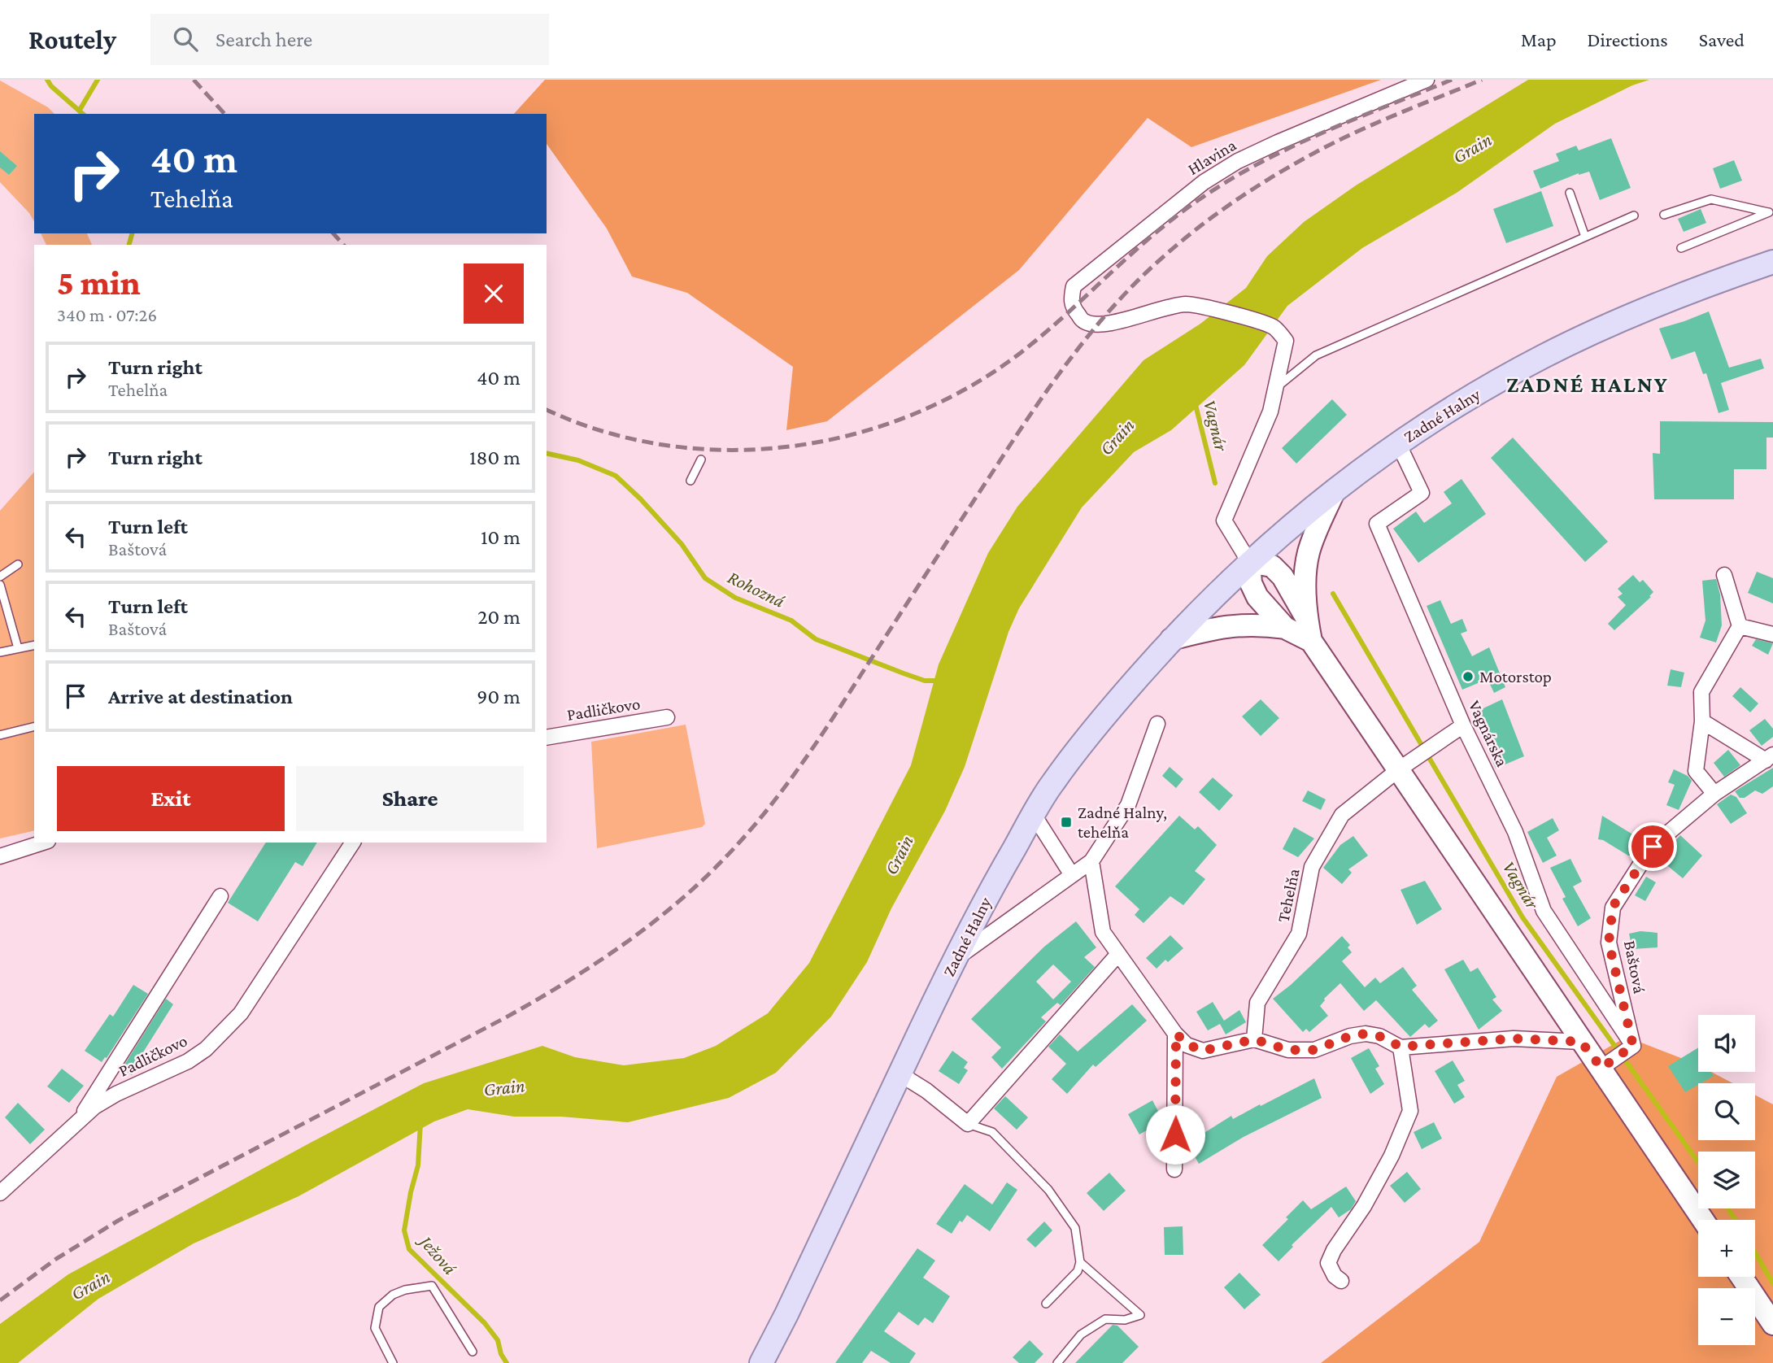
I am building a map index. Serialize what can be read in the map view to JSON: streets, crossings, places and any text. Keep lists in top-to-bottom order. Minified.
{"streets":{"main road":["Zadné Halny"],"street":["Hlavina","Padličkovo","Vagnárska","Tehelňa","Baštová"]},"crossings":[["Zadné Halny","Vagnárska"],["Vagnárska","Tehelňa"],["Vagnárska","Baštová"]],"districts":["ZADNÉ HALNY"],"water":["Grain","Vagnár","Rohozná","Ježová"],"places":{"other":["Motorstop"],"transit":["Zadné Halny, tehelňa"]},"page":{"header":"Routely","search":"Search here","nav":["Map","Directions","Saved"],"turn":["40 m","Tehelňa"],"heading":["5 min","340 m · 07:26"],"list":[{"name":"Turn right","note":"Tehelňa","value":"40 m"},{"name":"Turn right","value":"180 m"},{"name":"Turn left","note":"Baštová","value":"10 m"},{"name":"Turn left","note":"Baštová","value":"20 m"},{"name":"Arrive at destination","value":"90 m"}],"buttons":["Exit","Share"],"map_buttons":["+","−"]}}
